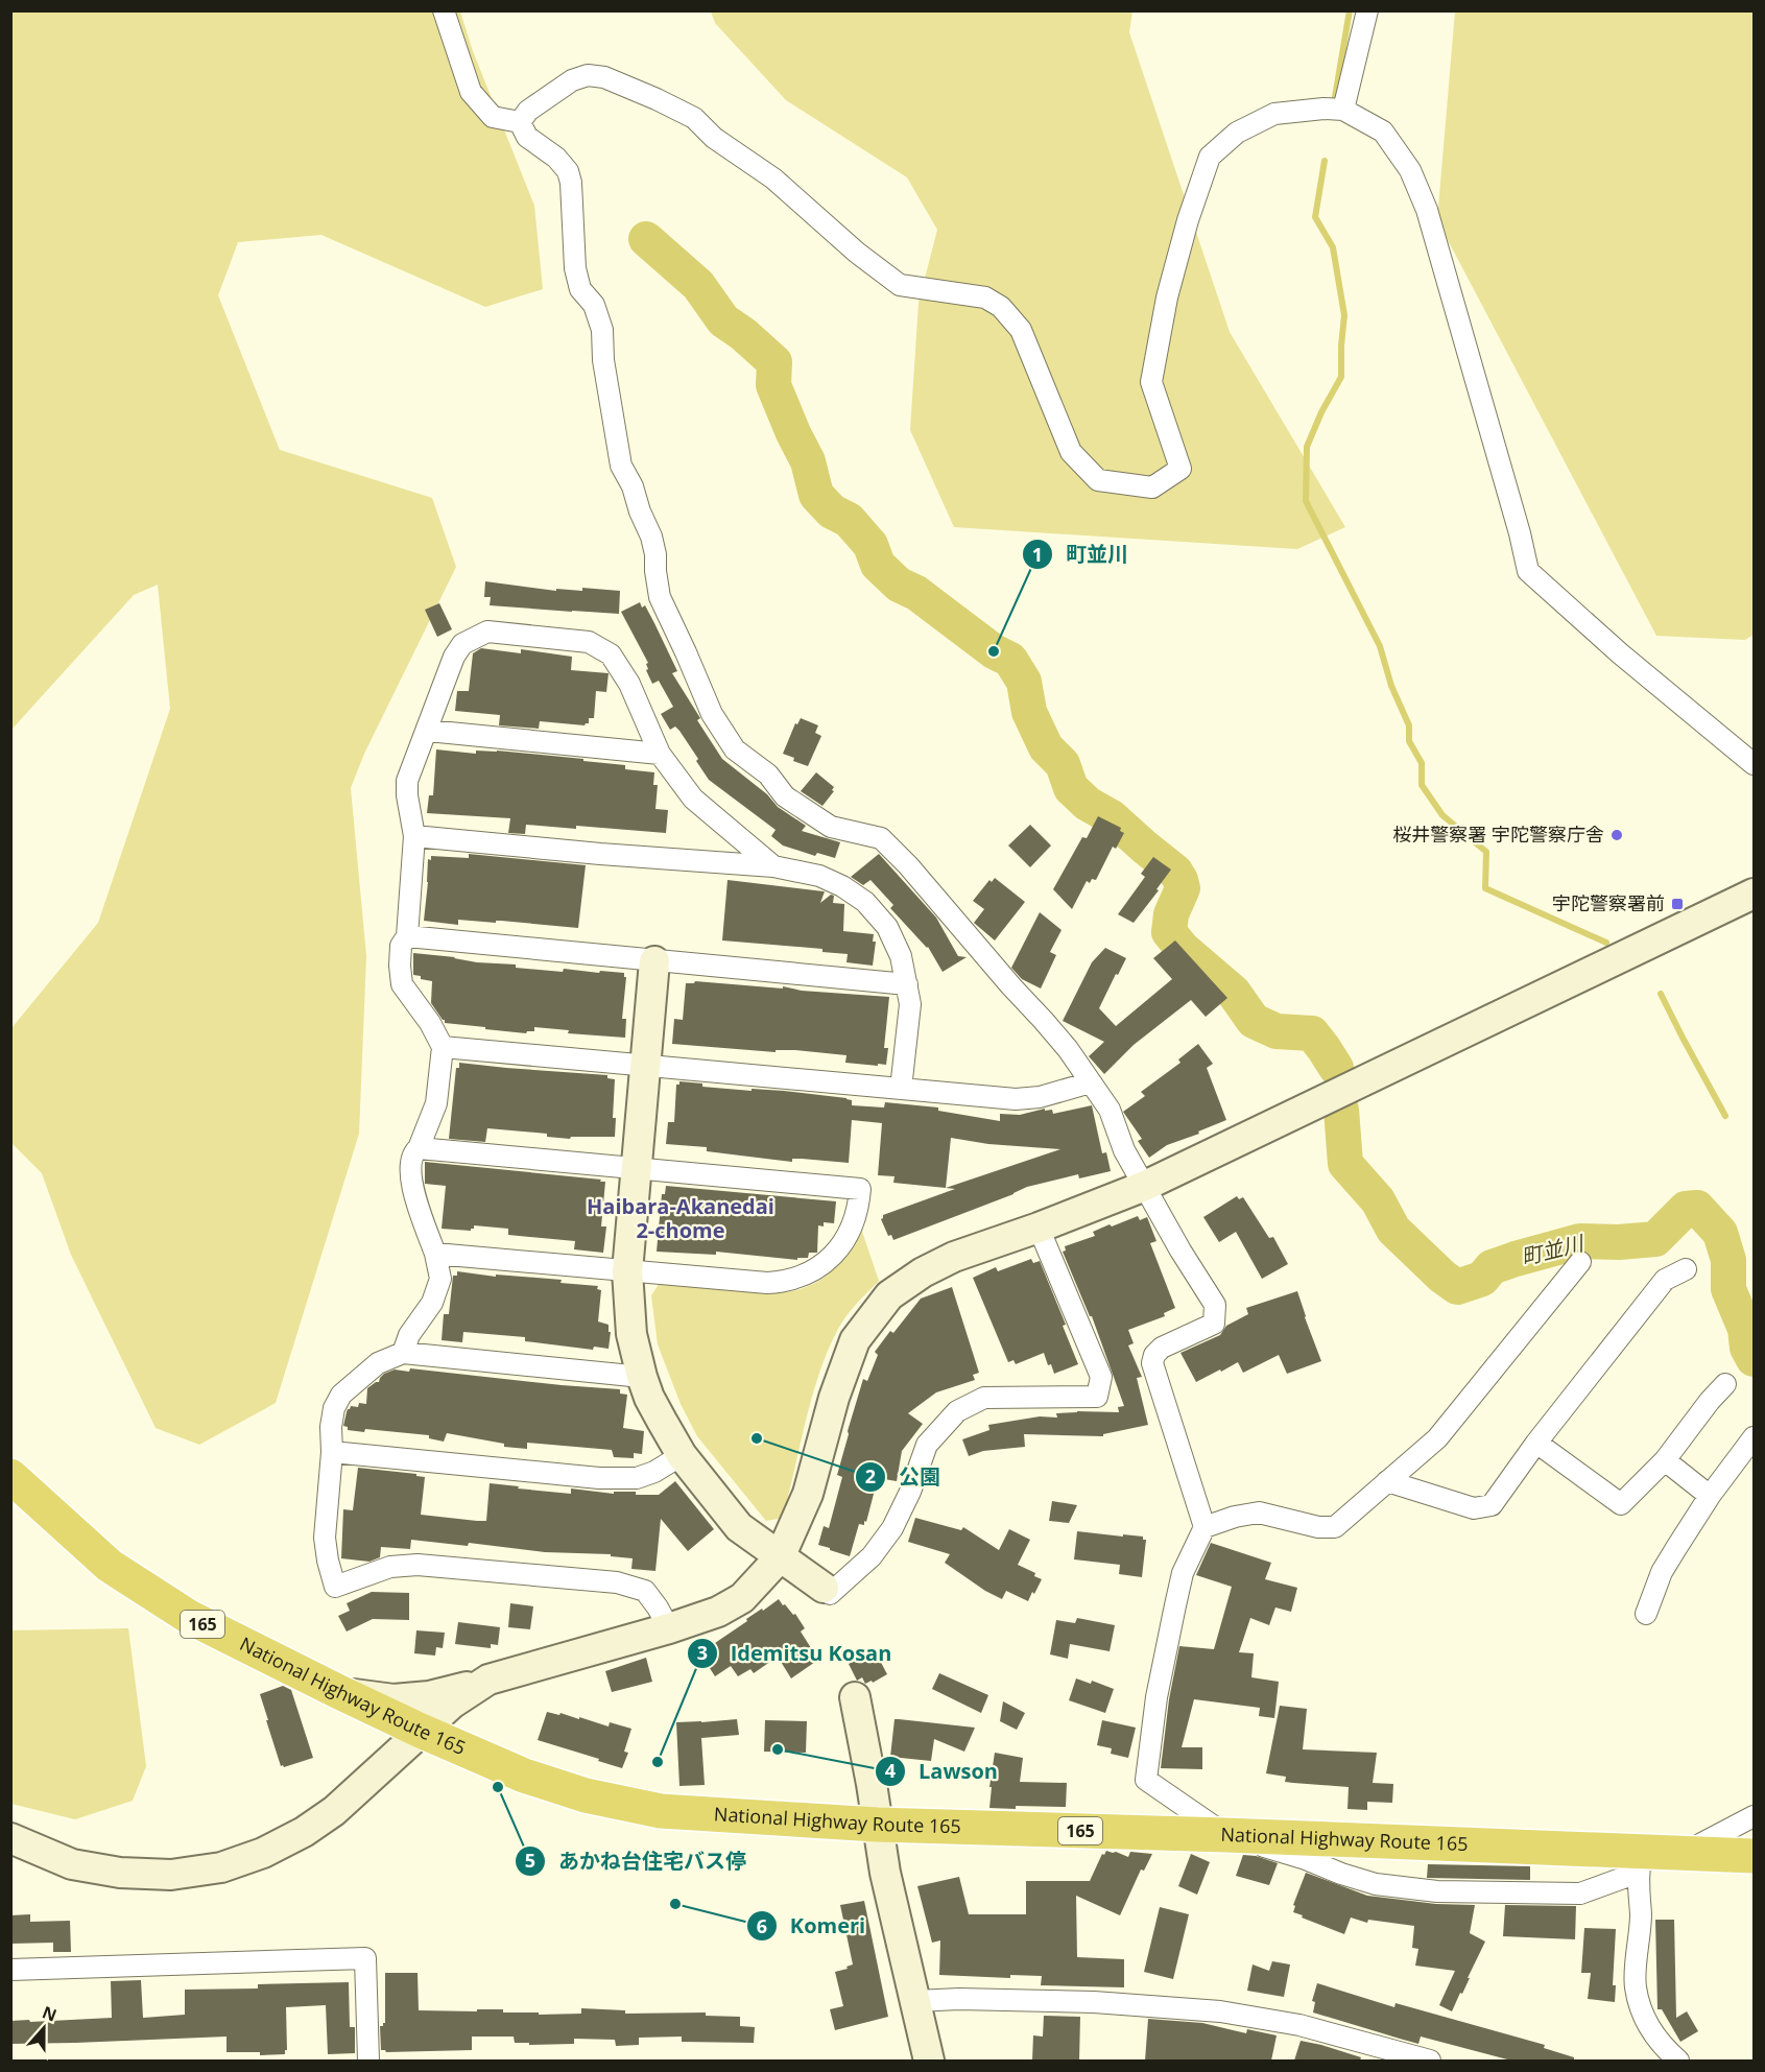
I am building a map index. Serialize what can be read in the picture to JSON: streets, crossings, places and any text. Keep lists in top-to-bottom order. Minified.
{"streets":{"highway":["165","National Highway Route 165"]},"districts":["Haibara-Akanedai 2-chome"],"water":["町並川"],"places":{"other":["町並川","桜井警察署 宇陀警察庁舎","公園","Lawson","Idemitsu Kosan","あかね台住宅バス停","Komeri"],"transit":["宇陀警察署前"]},"north":"top"}
